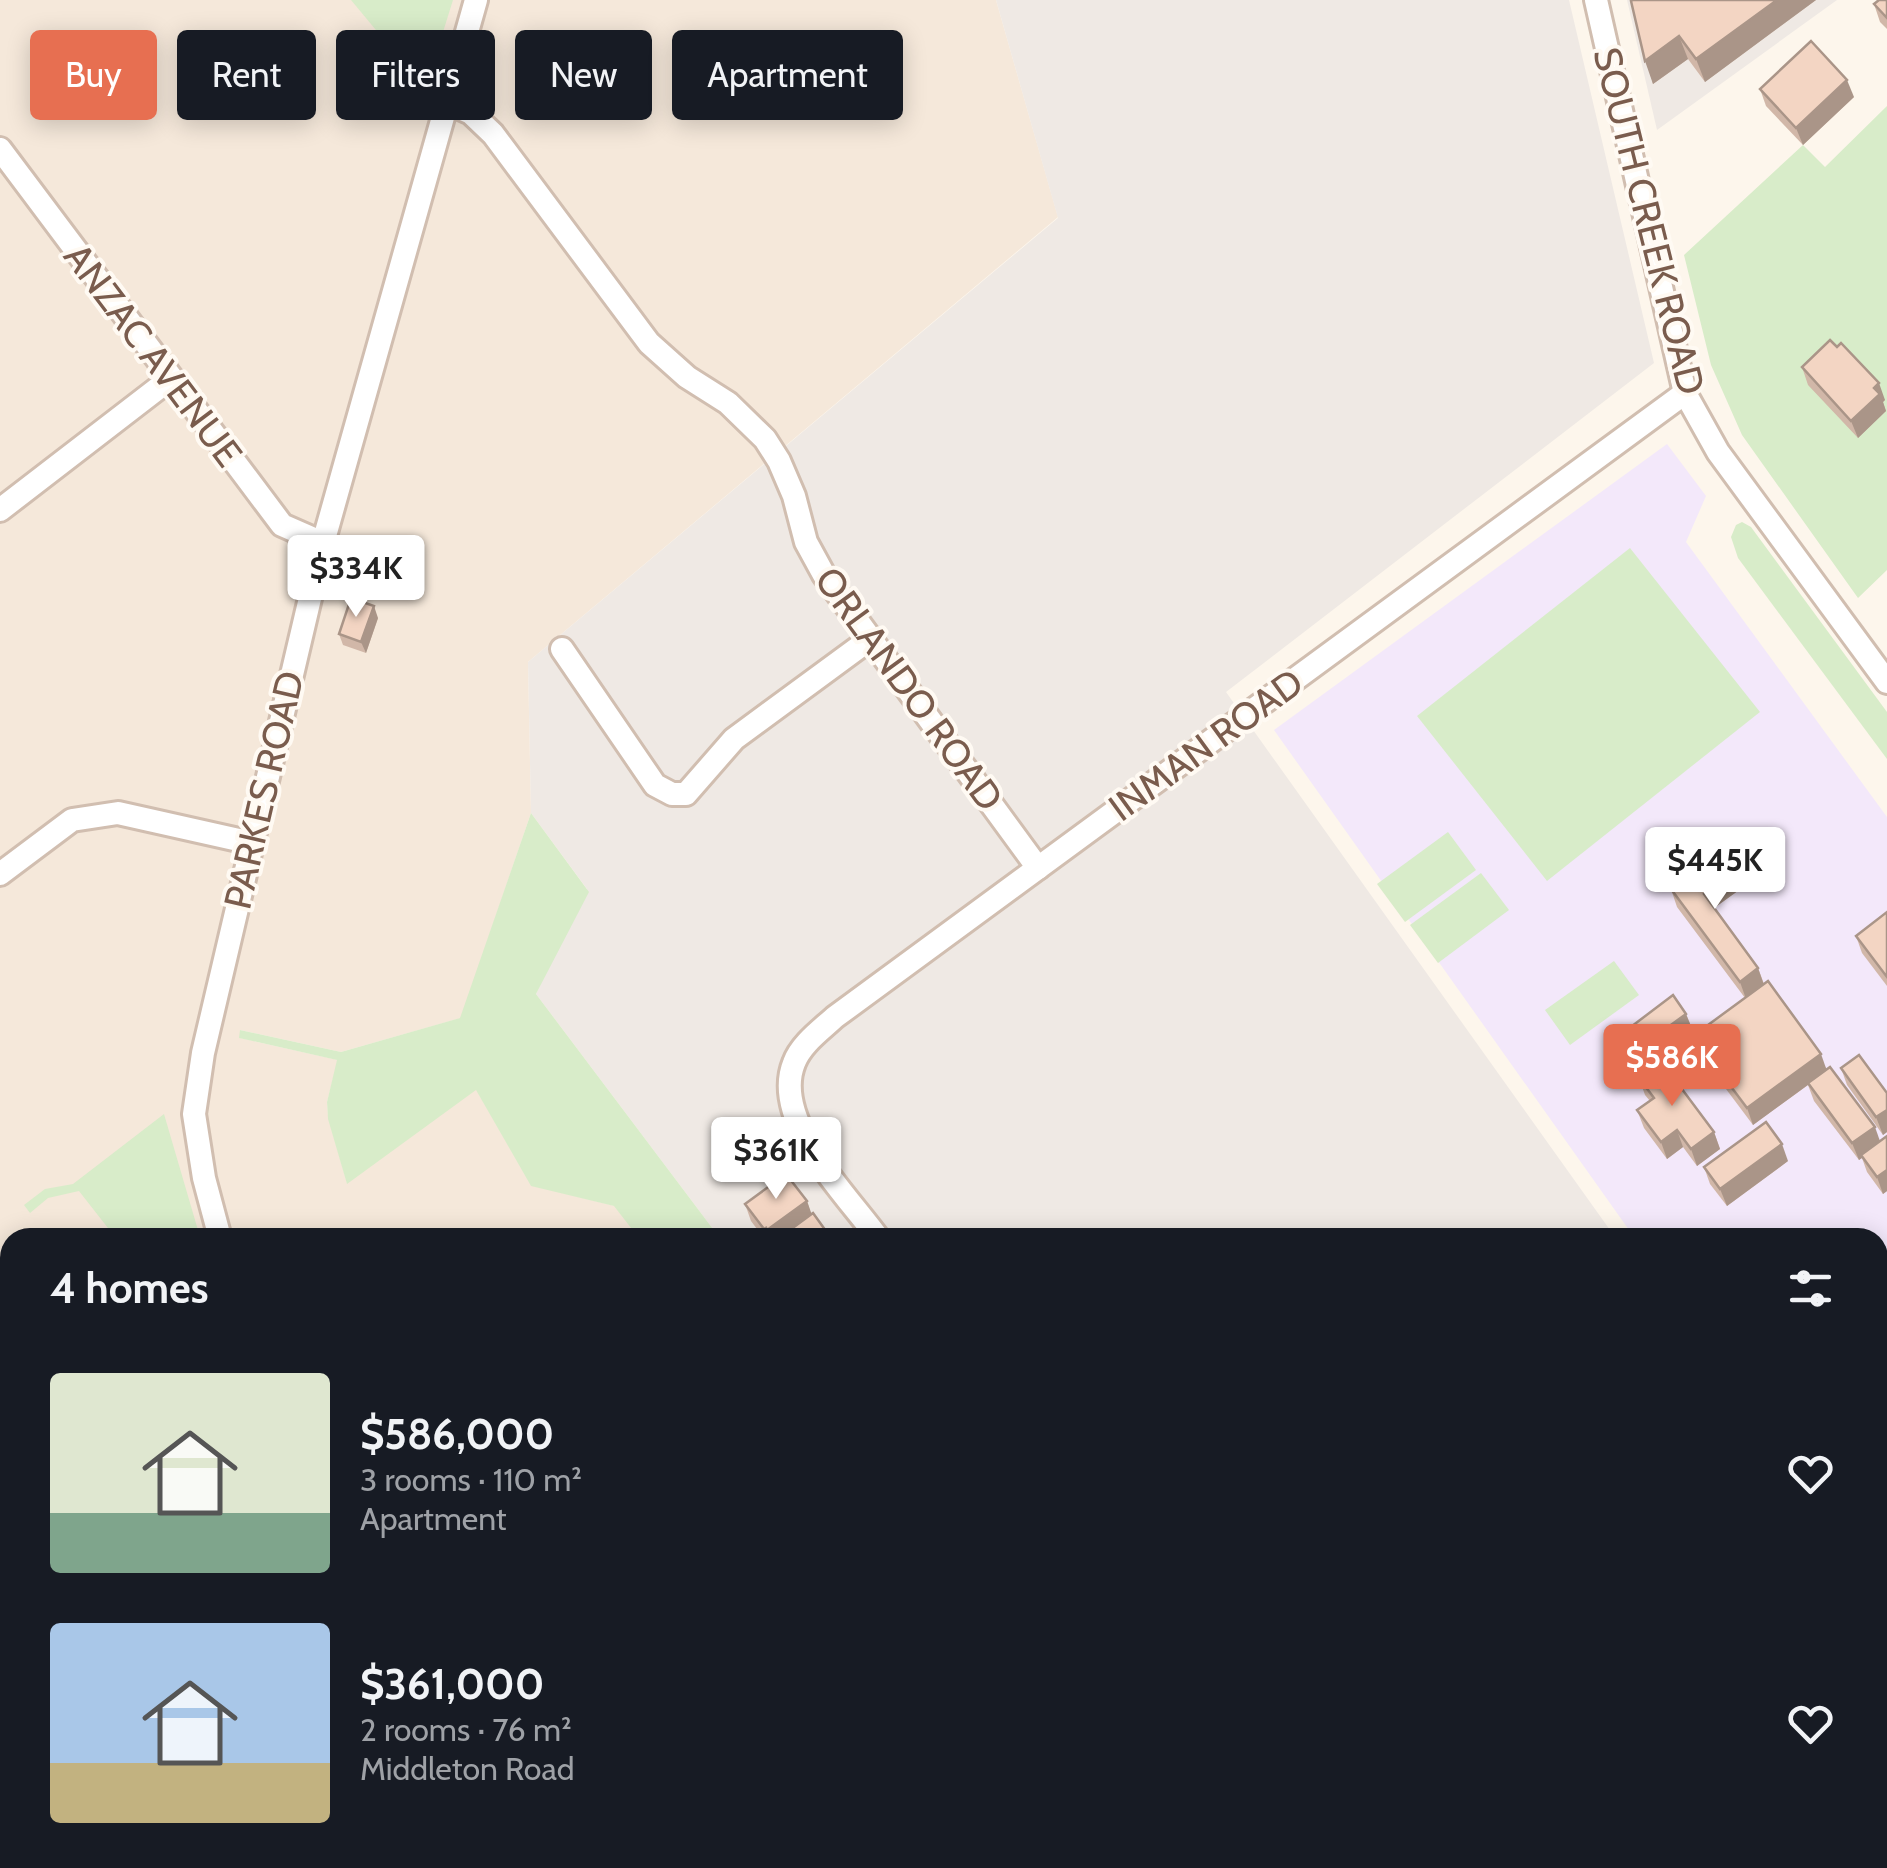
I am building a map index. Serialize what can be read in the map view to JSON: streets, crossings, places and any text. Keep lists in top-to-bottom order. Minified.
{"streets":{"street":["SOUTH CREEK ROAD","ANZAC AVENUE","ORLANDO ROAD","INMAN ROAD","PARKES ROAD"]},"crossings":[["SOUTH CREEK ROAD","INMAN ROAD"],["ANZAC AVENUE","PARKES ROAD"],["ORLANDO ROAD","INMAN ROAD"]],"page":{"chip":["Buy","Rent","Filters","New","Apartment"],"price":["$334K","$445K","$586K","$361K"],"heading":"4 homes","list":[{"name":"$586,000","note":"3 rooms · 110 m² · Apartment"},{"name":"$361,000","note":"2 rooms · 76 m² · Middleton Road"}]}}
